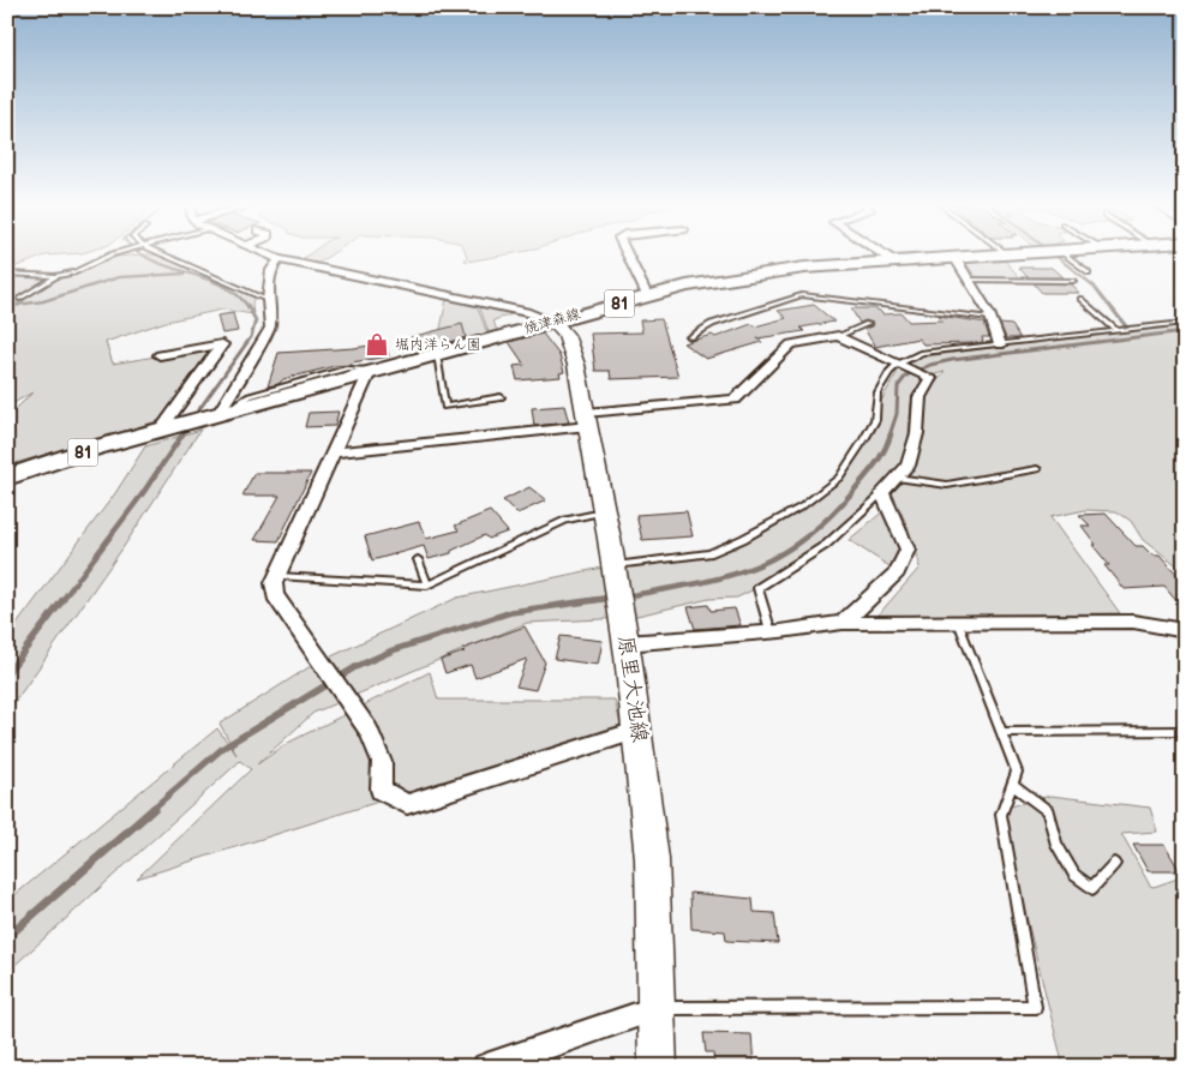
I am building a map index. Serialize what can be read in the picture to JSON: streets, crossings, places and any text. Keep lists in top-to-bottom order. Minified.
{"streets":{"main road":["81","焼津森線","原里大池線"]},"crossings":[["焼津森線","原里大池線"]],"places":{"shop":["堀内洋らん園"]}}
